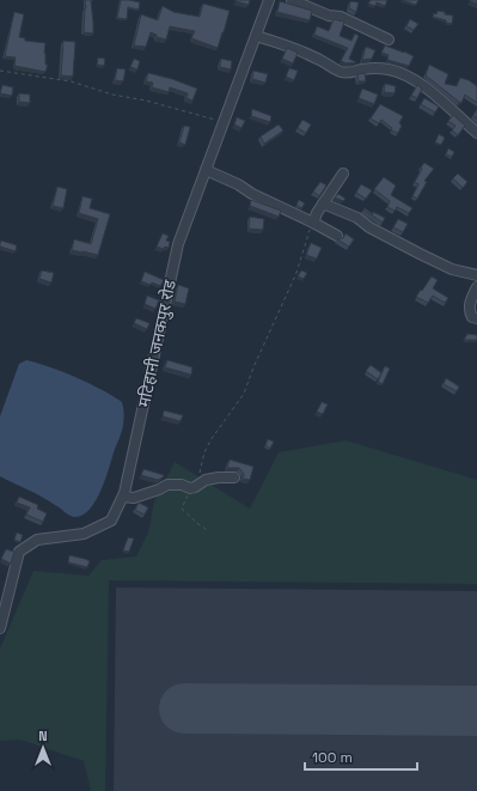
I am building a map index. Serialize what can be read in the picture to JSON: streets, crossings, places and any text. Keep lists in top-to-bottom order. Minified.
{"streets":{"street":["मटिहानी जनकपुर रोड"]},"scale_bar":"100 m","north":"top"}
